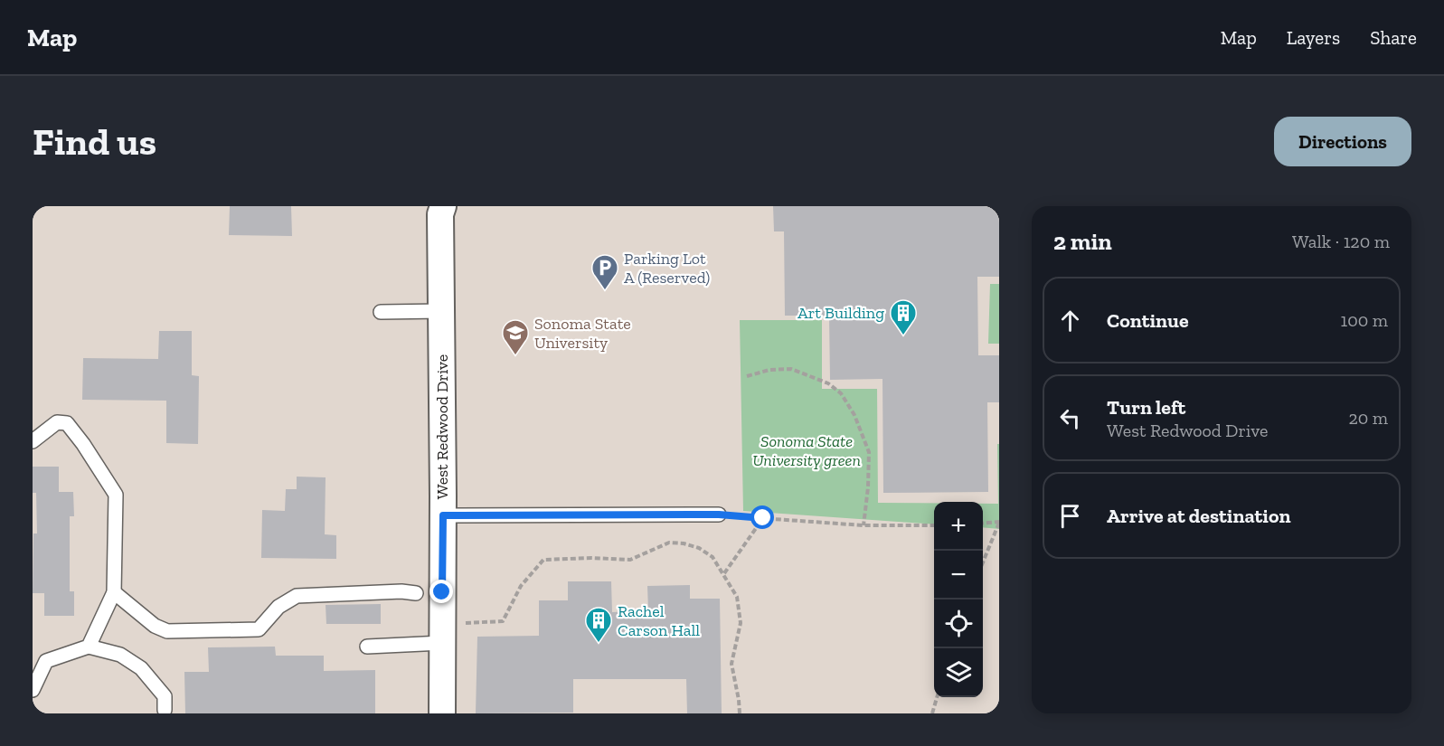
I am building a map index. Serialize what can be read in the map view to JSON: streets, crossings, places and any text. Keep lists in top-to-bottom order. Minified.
{"streets":{"street":["West Redwood Drive"]},"parks":["Sonoma State University green"],"places":{"parking":["Parking Lot A (Reserved)"],"building":["Art Building","Rachel Carson Hall"],"school or university":["Sonoma State University"]},"page":{"header":"Map","nav":["Map","Layers","Share"],"buttons":"Directions","title":"Find us","heading":["2 min","Walk · 120 m"],"list":[["Continue","100 m"],["Turn left","West Redwood Drive","20 m"],"Arrive at destination"],"map_buttons":["+","−"]}}
